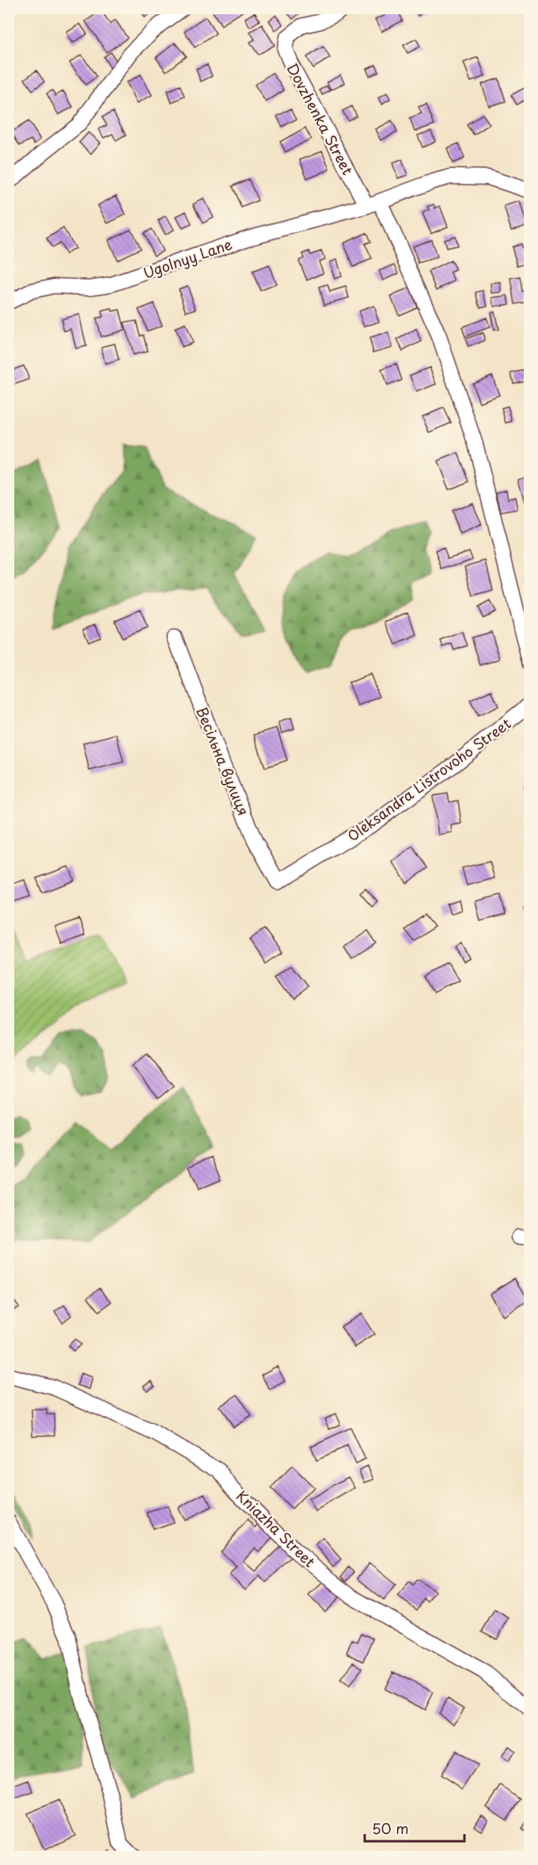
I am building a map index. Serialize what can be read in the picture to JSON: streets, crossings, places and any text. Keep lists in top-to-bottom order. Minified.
{"streets":{"street":["Dovzhenka Street","Ugolnyy Lane","Весільна вулиця","Oleksandra Listrovoho Street","Kniazha Street"]},"crossings":[["Dovzhenka Street","Ugolnyy Lane"],["Весільна вулиця","Oleksandra Listrovoho Street"]],"scale_bar":"50 m"}
